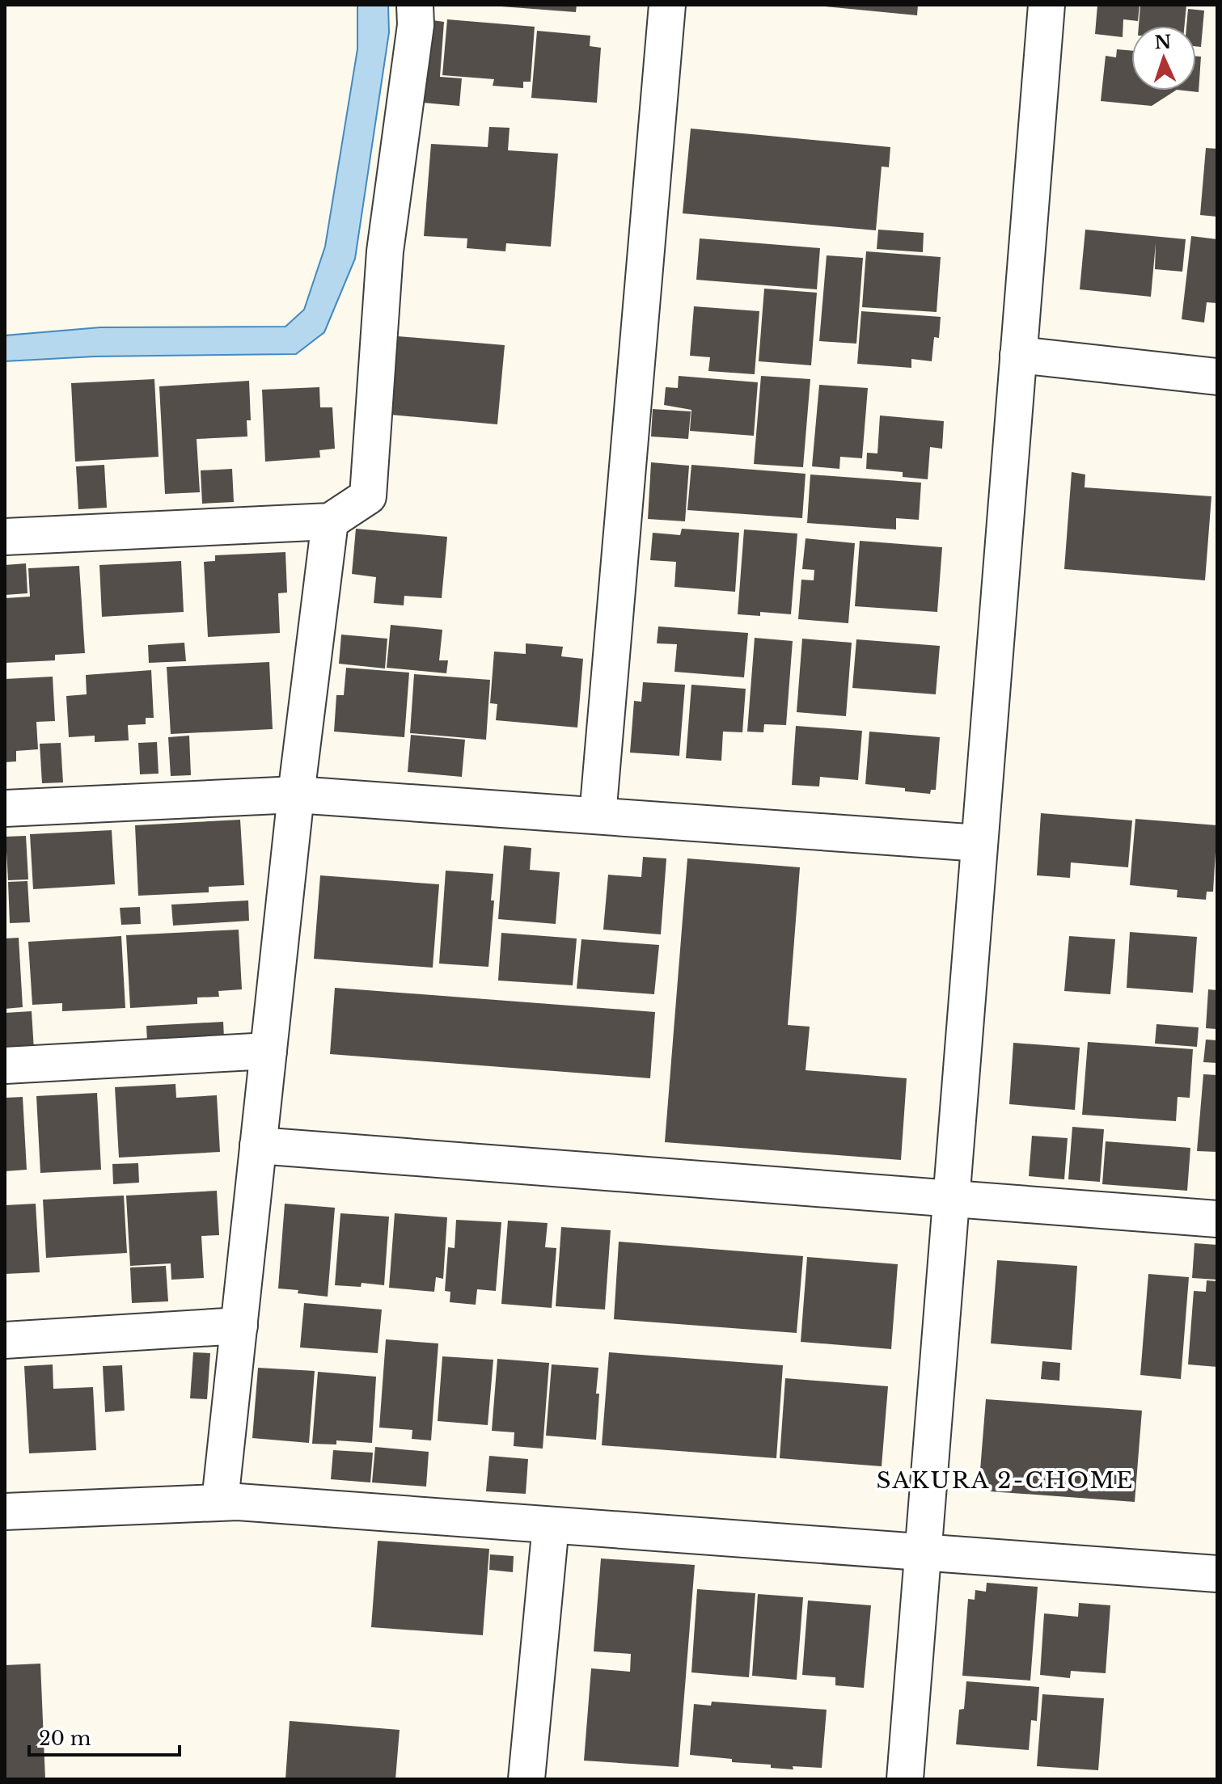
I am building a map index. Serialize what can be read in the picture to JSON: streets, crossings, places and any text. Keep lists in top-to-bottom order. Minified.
{"districts":["SAKURA 2-CHOME"],"scale_bar":"20 m","north":"top"}
